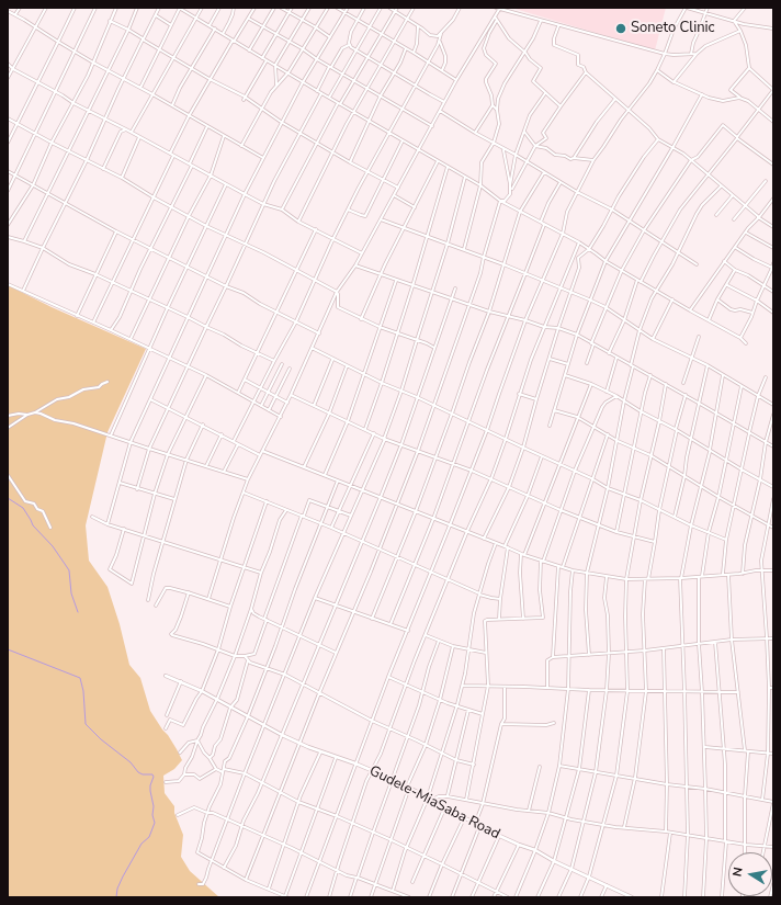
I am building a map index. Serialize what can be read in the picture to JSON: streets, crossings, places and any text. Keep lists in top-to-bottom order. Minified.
{"streets":{"street":["Gudele-MiaSaba Road"]},"places":["Soneto Clinic"],"north":"left"}
